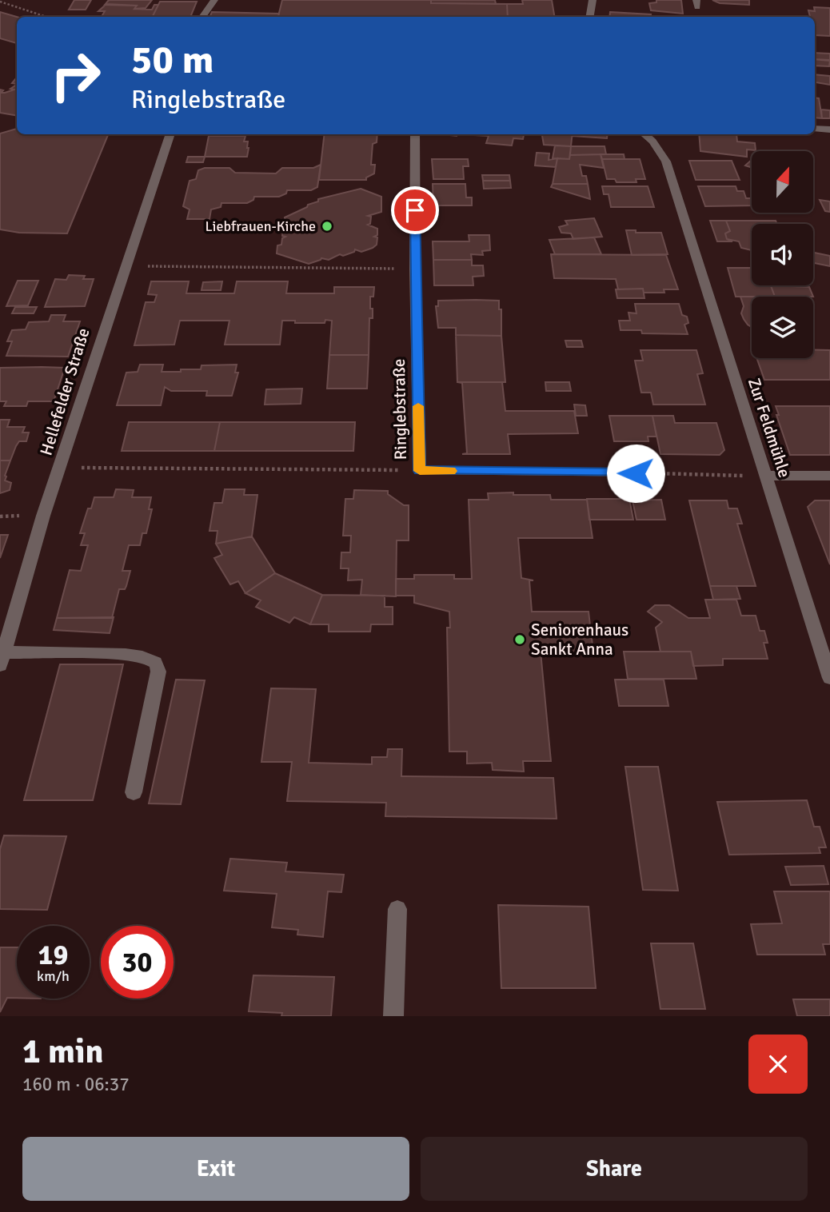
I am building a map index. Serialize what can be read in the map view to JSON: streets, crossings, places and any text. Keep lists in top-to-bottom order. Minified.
{"streets":{"street":["Hellefelder Straße","Ringlebstraße","Zur Feldmühle"]},"places":["Liebfrauen-Kirche","Seniorenhaus Sankt Anna"],"north":"top","page":{"turn":["50 m","Ringlebstraße"],"speed":"19 km/h","limit":"30","heading":["1 min","160 m · 06:37"],"buttons":["Exit","Share"]}}
